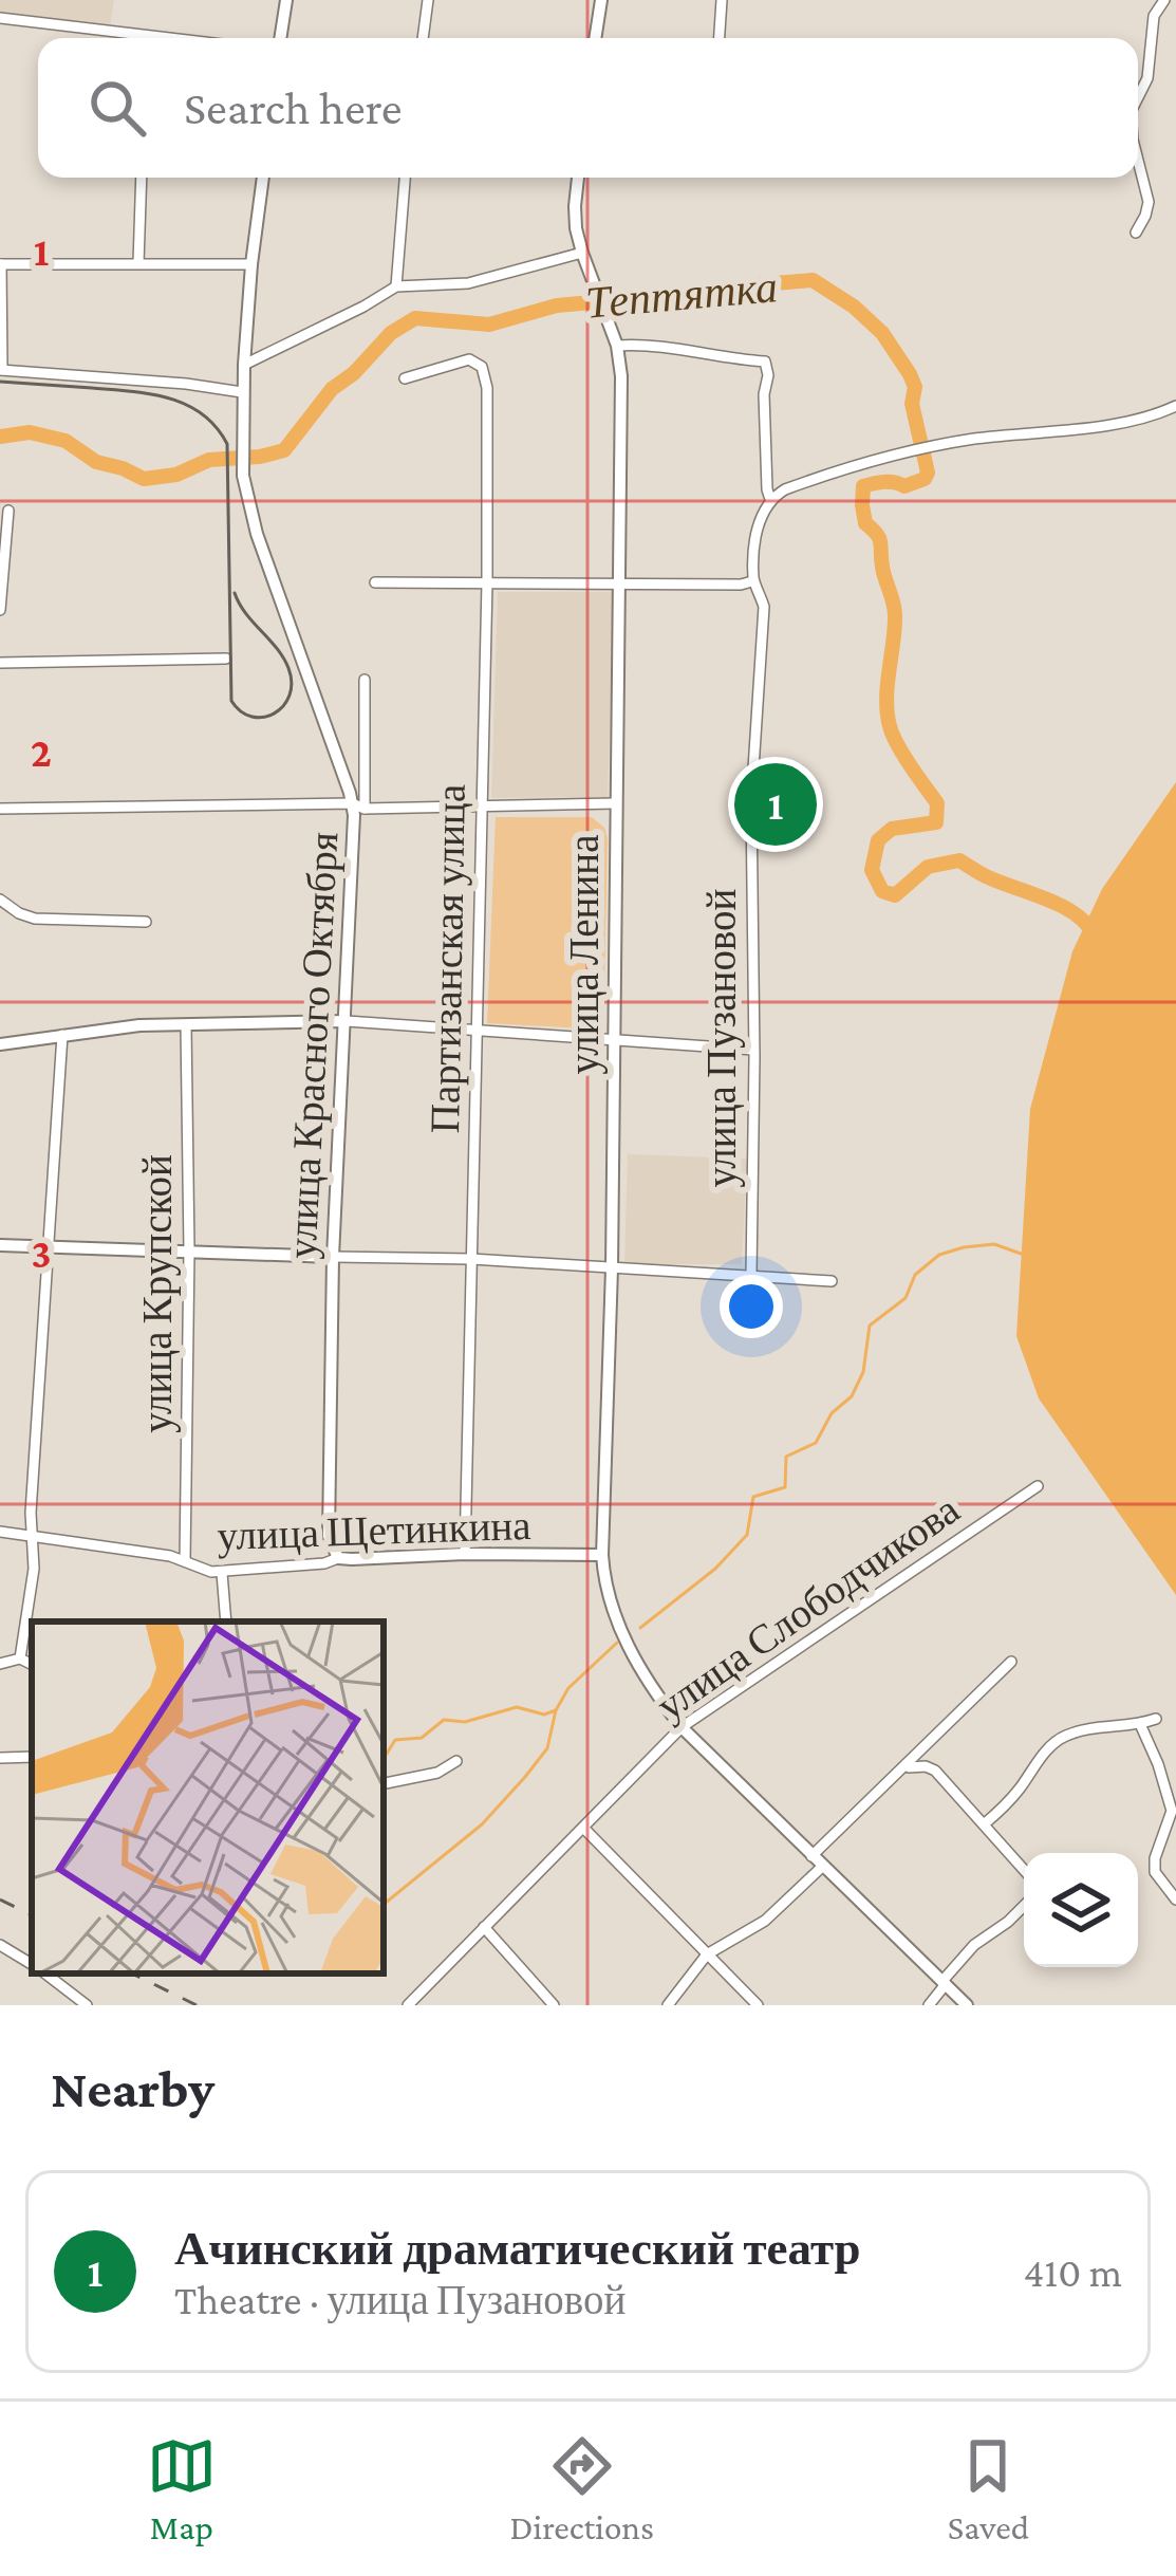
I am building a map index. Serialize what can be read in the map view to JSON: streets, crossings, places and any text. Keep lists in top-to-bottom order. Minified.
{"streets":{"main road":["улица Ленина","улица Красного Октября","улица Щетинкина"],"street":["Партизанская улица","улица Пузановой","улица Крупской","улица Слободчикова"]},"crossings":[["улица Ленина","улица Пузановой"],["улица Ленина","улица Щетинкина"],["улица Ленина","улица Слободчикова"],["Партизанская улица","улица Щетинкина"],["улица Красного Октября","улица Щетинкина"],["улица Крупской","улица Щетинкина"]],"water":["Тептятка"],"page":{"search":"Search here","pins":"1","heading":"Nearby","list":[{"mark":"1","name":"Ачинский драматический театр","note":"Theatre · улица Пузановой","value":"410 m"}],"nav":["Map","Directions","Saved"]},"grid":{"rows":["1","2","3"]}}
